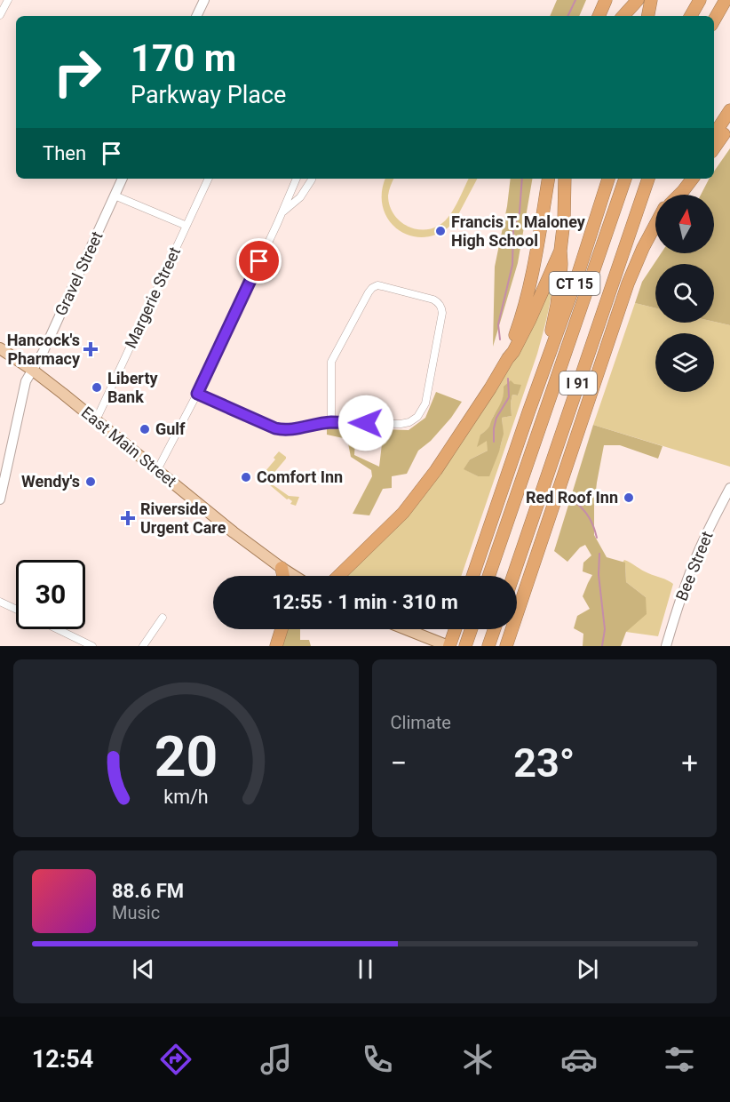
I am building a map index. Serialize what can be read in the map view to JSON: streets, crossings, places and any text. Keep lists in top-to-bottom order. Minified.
{"streets":{"highway":["CT 15","I 91"],"main road":["Gravel Street","East Main Street","Bee Street"],"street":["Margerie Street"]},"crossings":[["Gravel Street","East Main Street"],["Margerie Street","East Main Street"]],"places":{"other":["Francis T. Maloney High School","Liberty Bank","Gulf","Comfort Inn","Wendy's","Red Roof Inn"],"health":["Hancock's Pharmacy","Riverside Urgent Care"]},"north":"top","page":{"turn":["170 m","Parkway Place"],"then":"Then","limit":"30","trip":"12:55 · 1 min · 310 m","tile":"Climate","heat":["−","23°","+"],"song":["88.6 FM","Music"],"tabs":"12:54","gauge":["20","km/h"]}}
